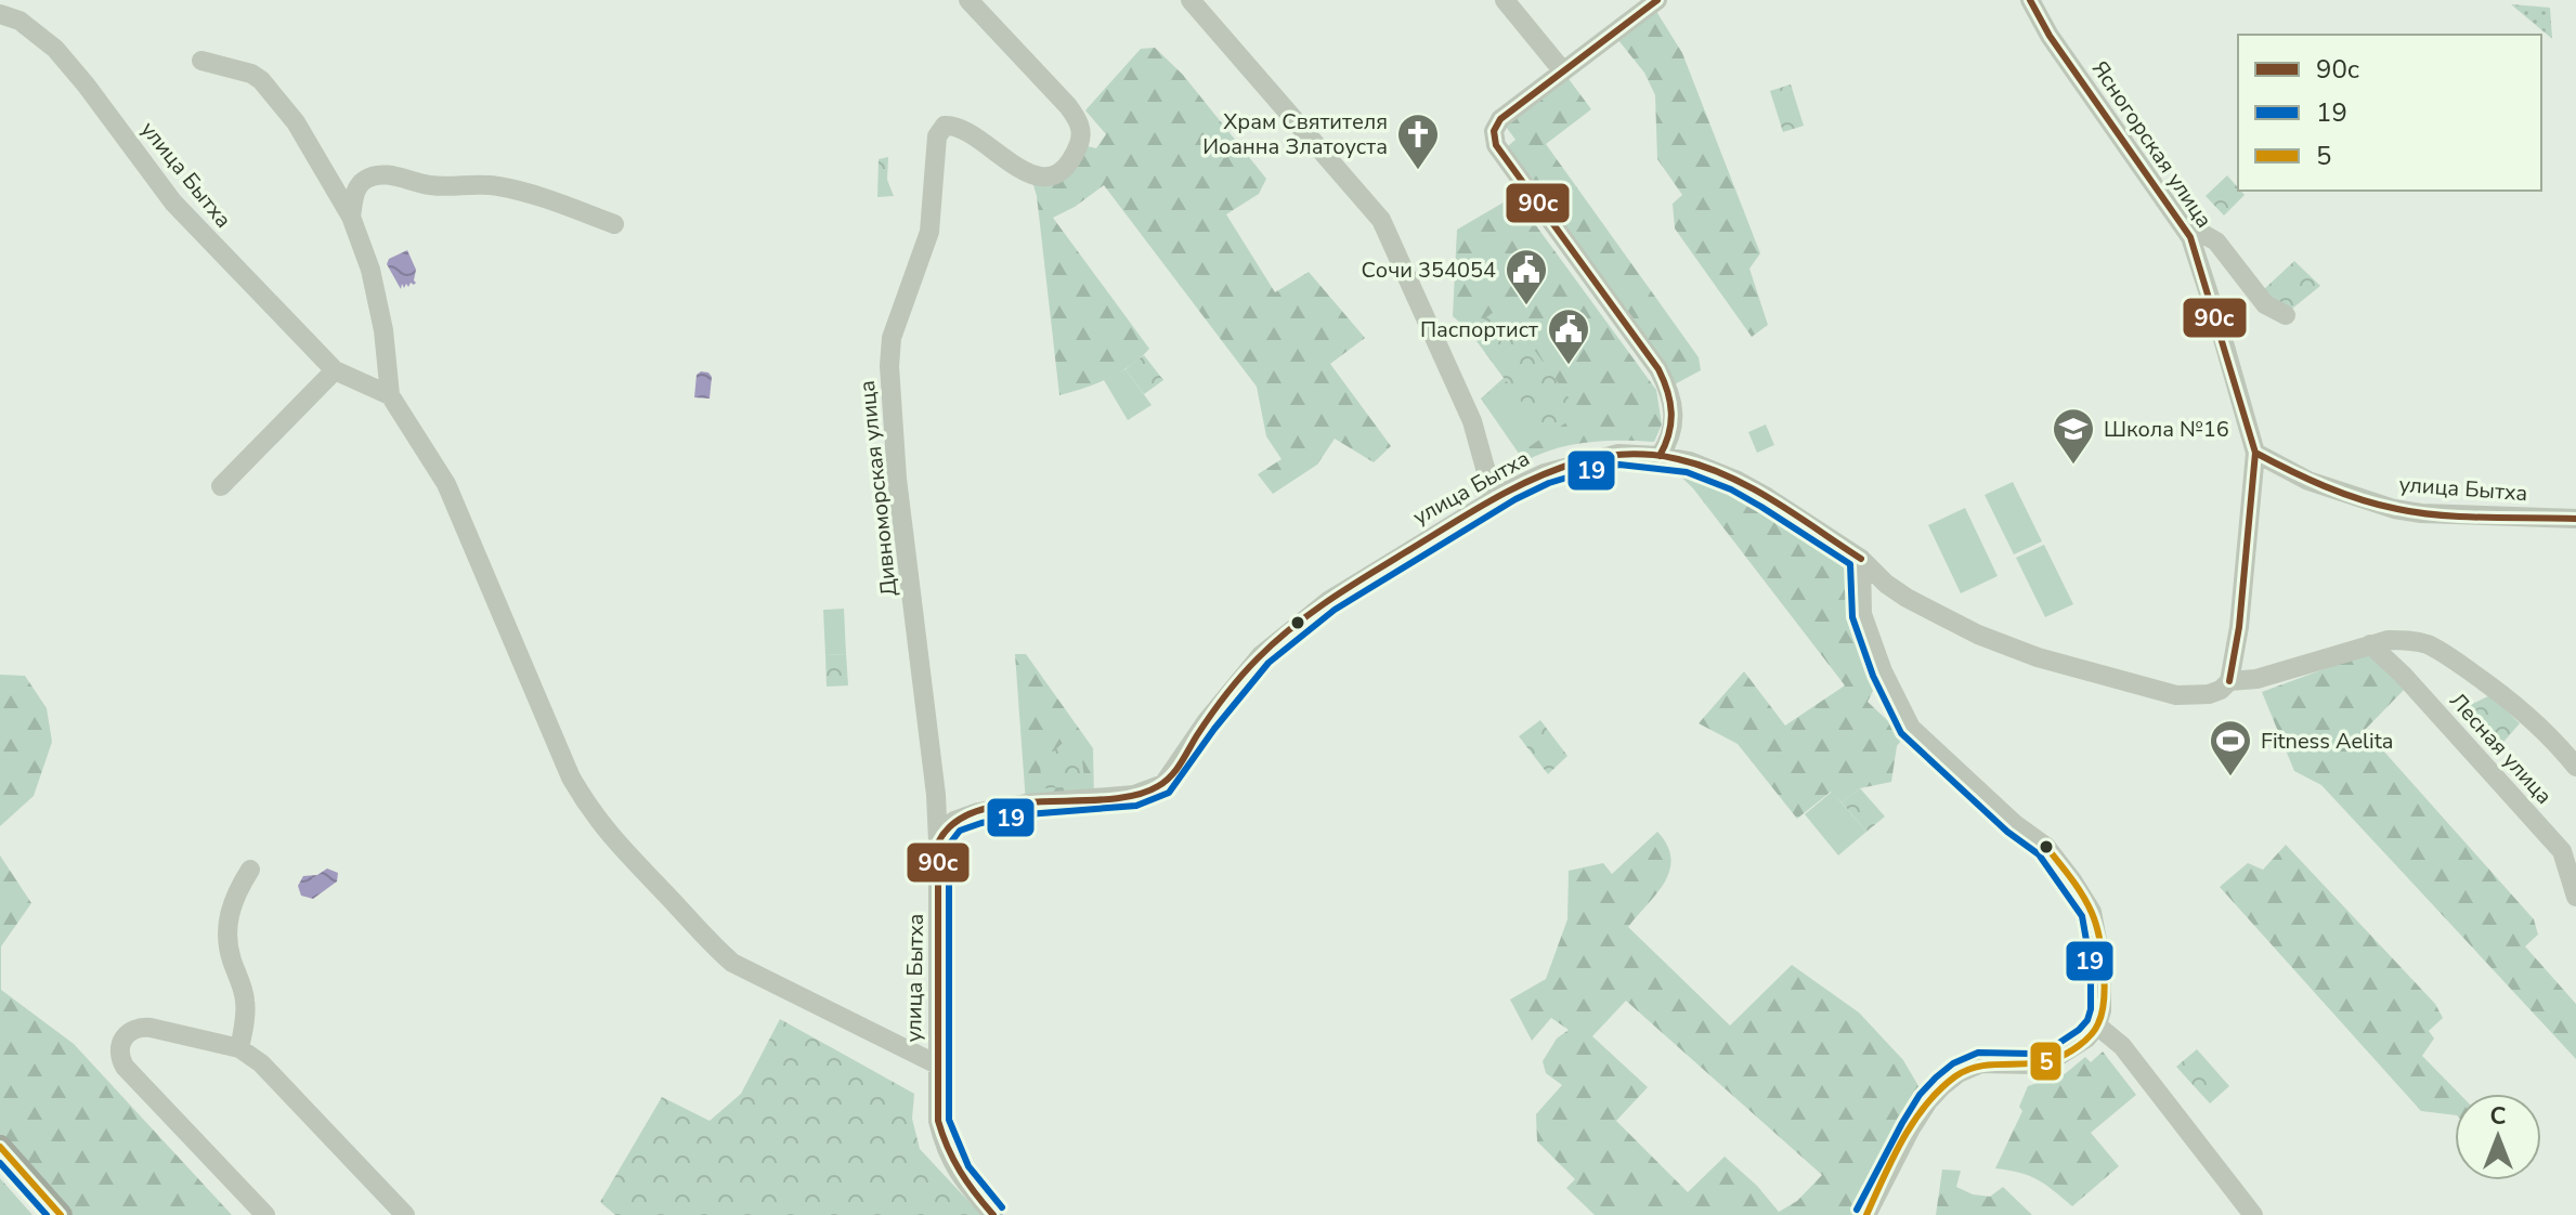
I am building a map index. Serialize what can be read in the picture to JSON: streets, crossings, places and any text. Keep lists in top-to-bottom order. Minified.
{"streets":{"street":["Ясногорская улица","улица Бытха","Дивноморская улица","Лесная улица"]},"crossings":[["Ясногорская улица","улица Бытха"],["улица Бытха","Дивноморская улица"],["улица Бытха","Лесная улица"]],"places":{"church":["Храм Святителя Иоанна Златоуста"],"public building":["Сочи 354054","Паспортист"],"school or university":["Школа №16"],"sports":["Fitness Aelita"]},"lines":["transit line 90с","transit line 19","transit line 5"],"legend":["90с","19","5"],"north":"top"}
